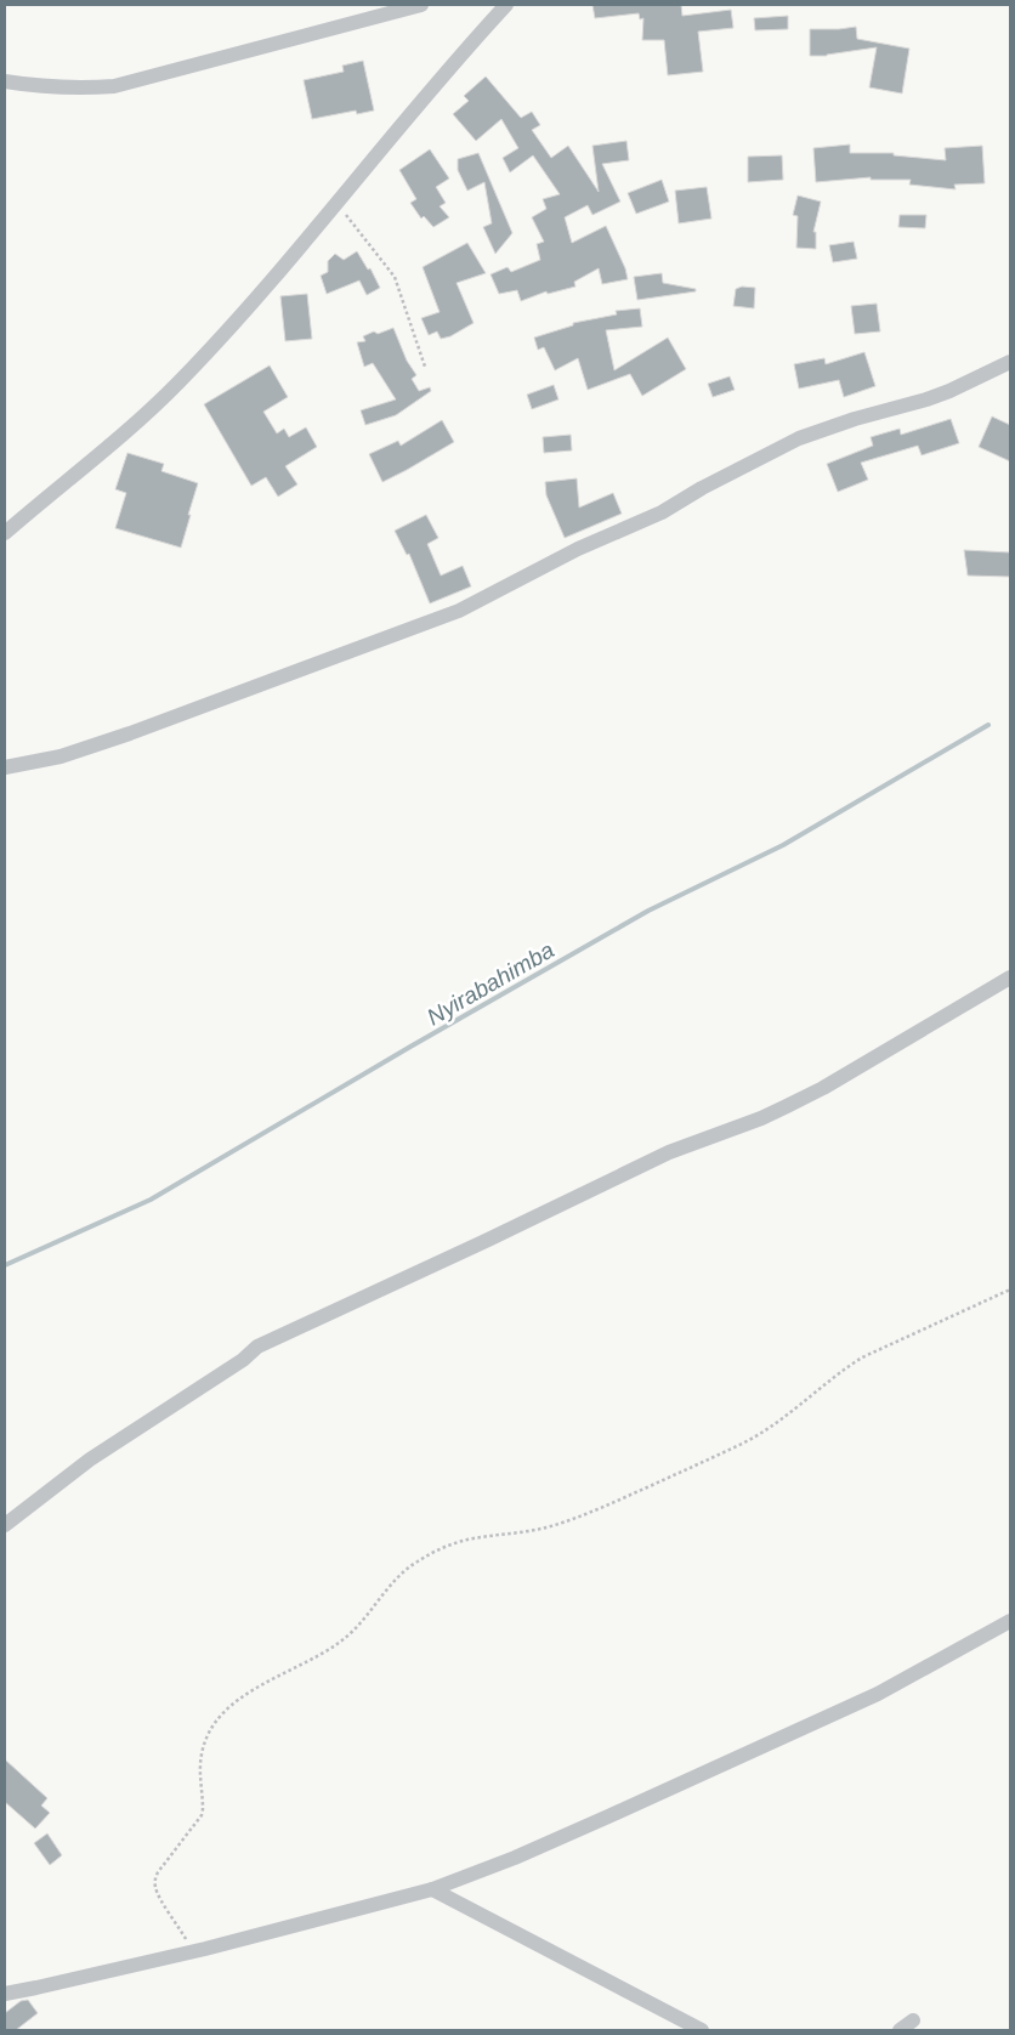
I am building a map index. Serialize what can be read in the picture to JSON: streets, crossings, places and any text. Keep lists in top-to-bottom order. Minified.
{"water":["Nyirabahimba"]}
